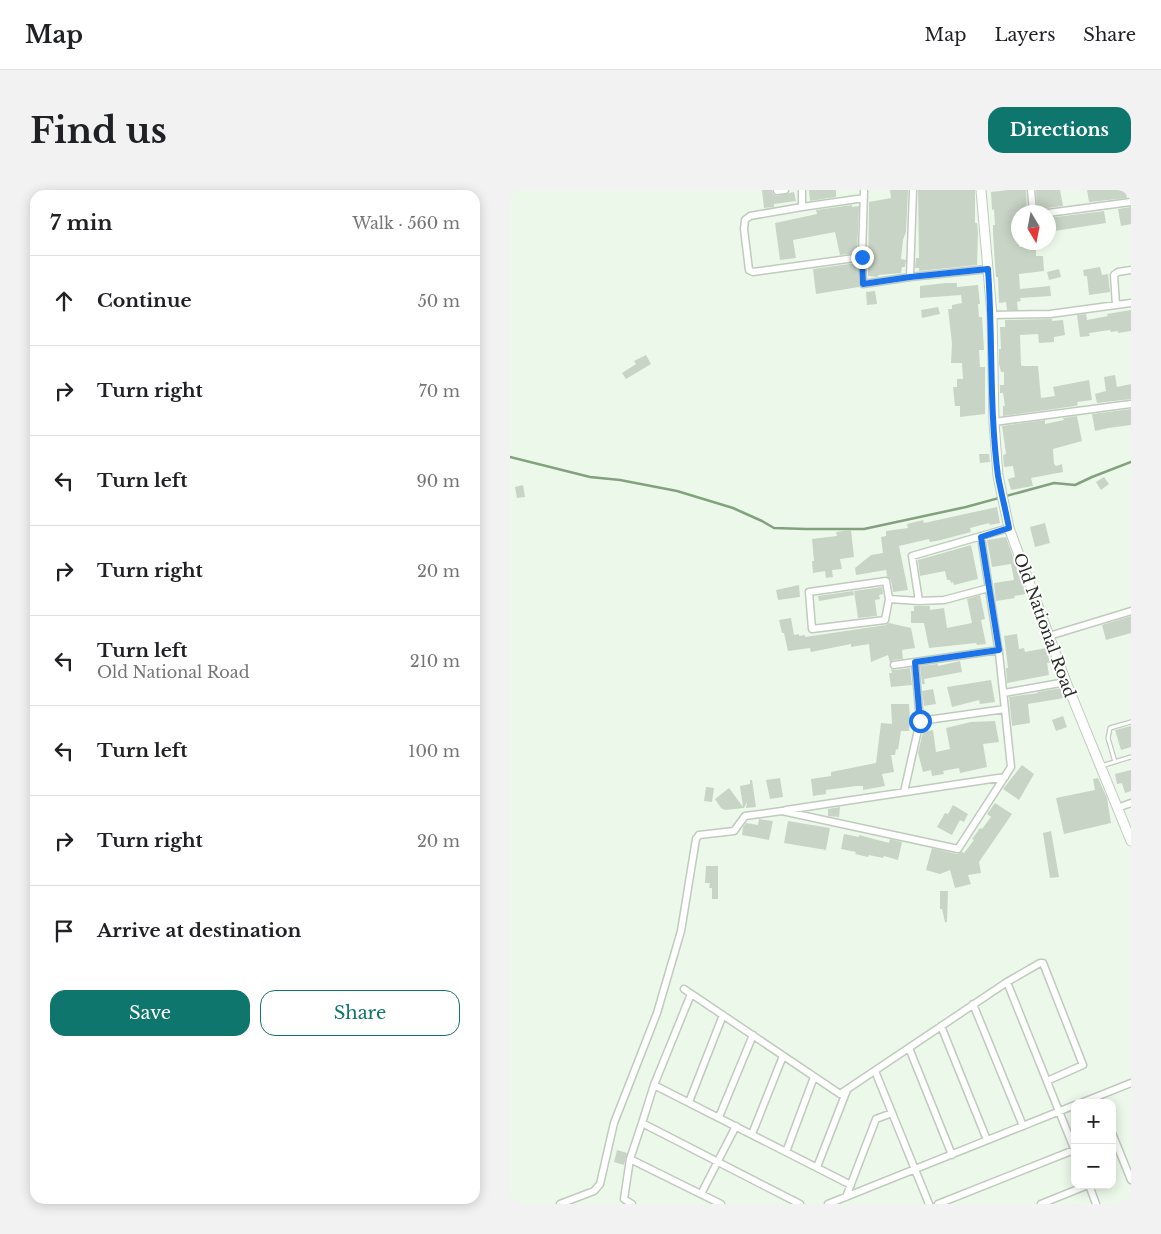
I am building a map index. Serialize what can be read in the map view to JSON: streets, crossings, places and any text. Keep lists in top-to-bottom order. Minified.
{"streets":{"main road":["Old National Road"]},"north":"bottom","page":{"header":"Map","nav":["Map","Layers","Share"],"buttons":["Directions",["Save","Share"]],"title":"Find us","heading":["7 min","Walk · 560 m"],"list":[["Continue","50 m"],["Turn right","70 m"],["Turn left","90 m"],["Turn right","20 m"],["Turn left","Old National Road","210 m"],["Turn left","100 m"],["Turn right","20 m"],"Arrive at destination"],"map_buttons":["+","−"]}}
